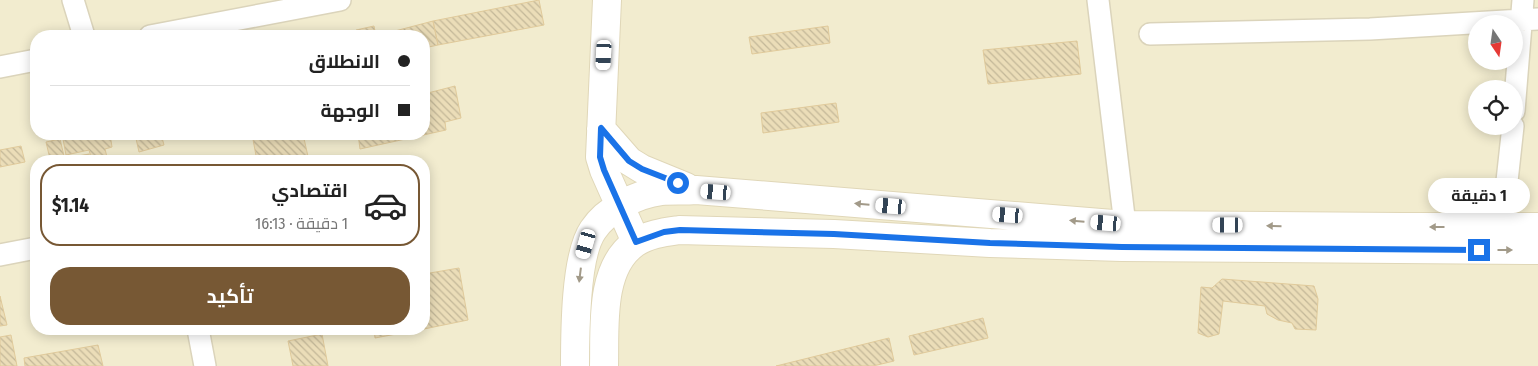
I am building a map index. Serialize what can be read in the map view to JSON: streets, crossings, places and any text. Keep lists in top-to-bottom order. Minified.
{"north":"bottom","page":{"banner":["الانطلاق","الوجهة"],"list":[{"name":"اقتصادي","note":"1 دقيقة · 16:13","value":"$1.14"}],"bubble":"1 دقيقة","buttons":"تأكيد"}}
